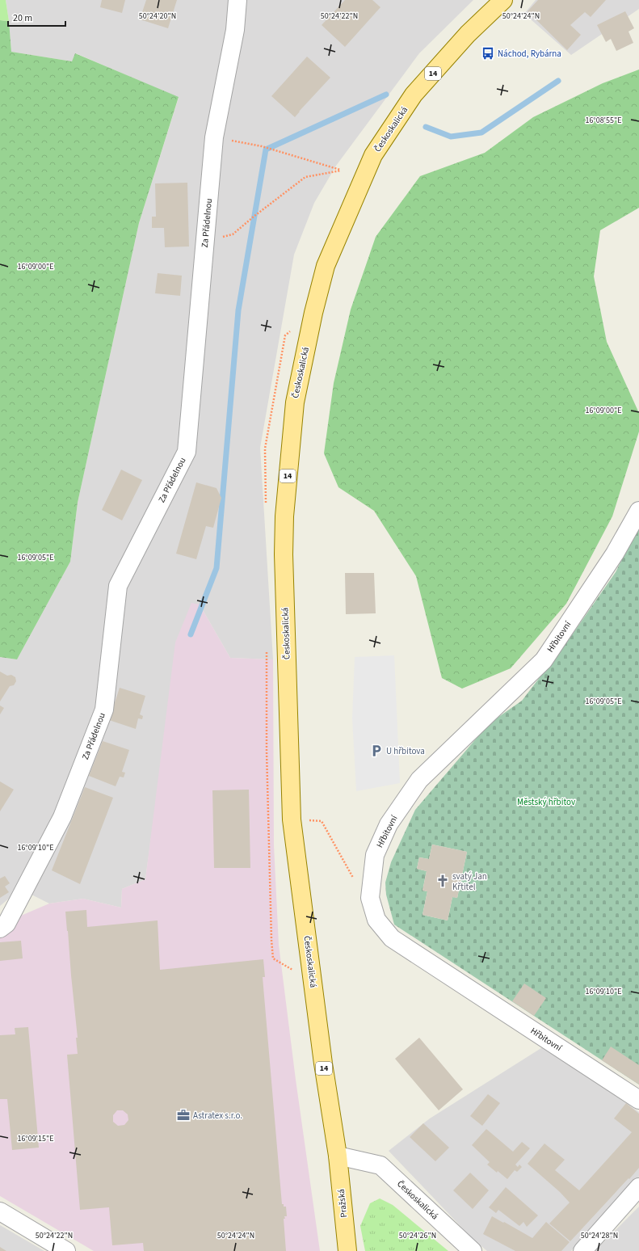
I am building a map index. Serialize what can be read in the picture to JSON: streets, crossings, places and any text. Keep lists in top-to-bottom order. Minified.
{"streets":{"main road":["14","Českoskalická","Pražská"],"street":["Za Přádelnou","Hřbitovní"]},"crossings":[["Českoskalická","Pražská"]],"parks":["Městský hřbitov"],"places":{"bus stop":["Náchod, Rybárna"],"parking":["U hřbitova"],"church":["svatý Jan Křtitel"],"office":["Astratex s.r.o."]},"scale_bar":"20 m","coordinates":["50°24'20\"N","50°24'22\"N","50°24'24\"N","16°08'55\"E","16°09'00\"E","16°09'05\"E","16°09'10\"E","16°09'15\"E","50°24'26\"N","50°24'28\"N"]}
